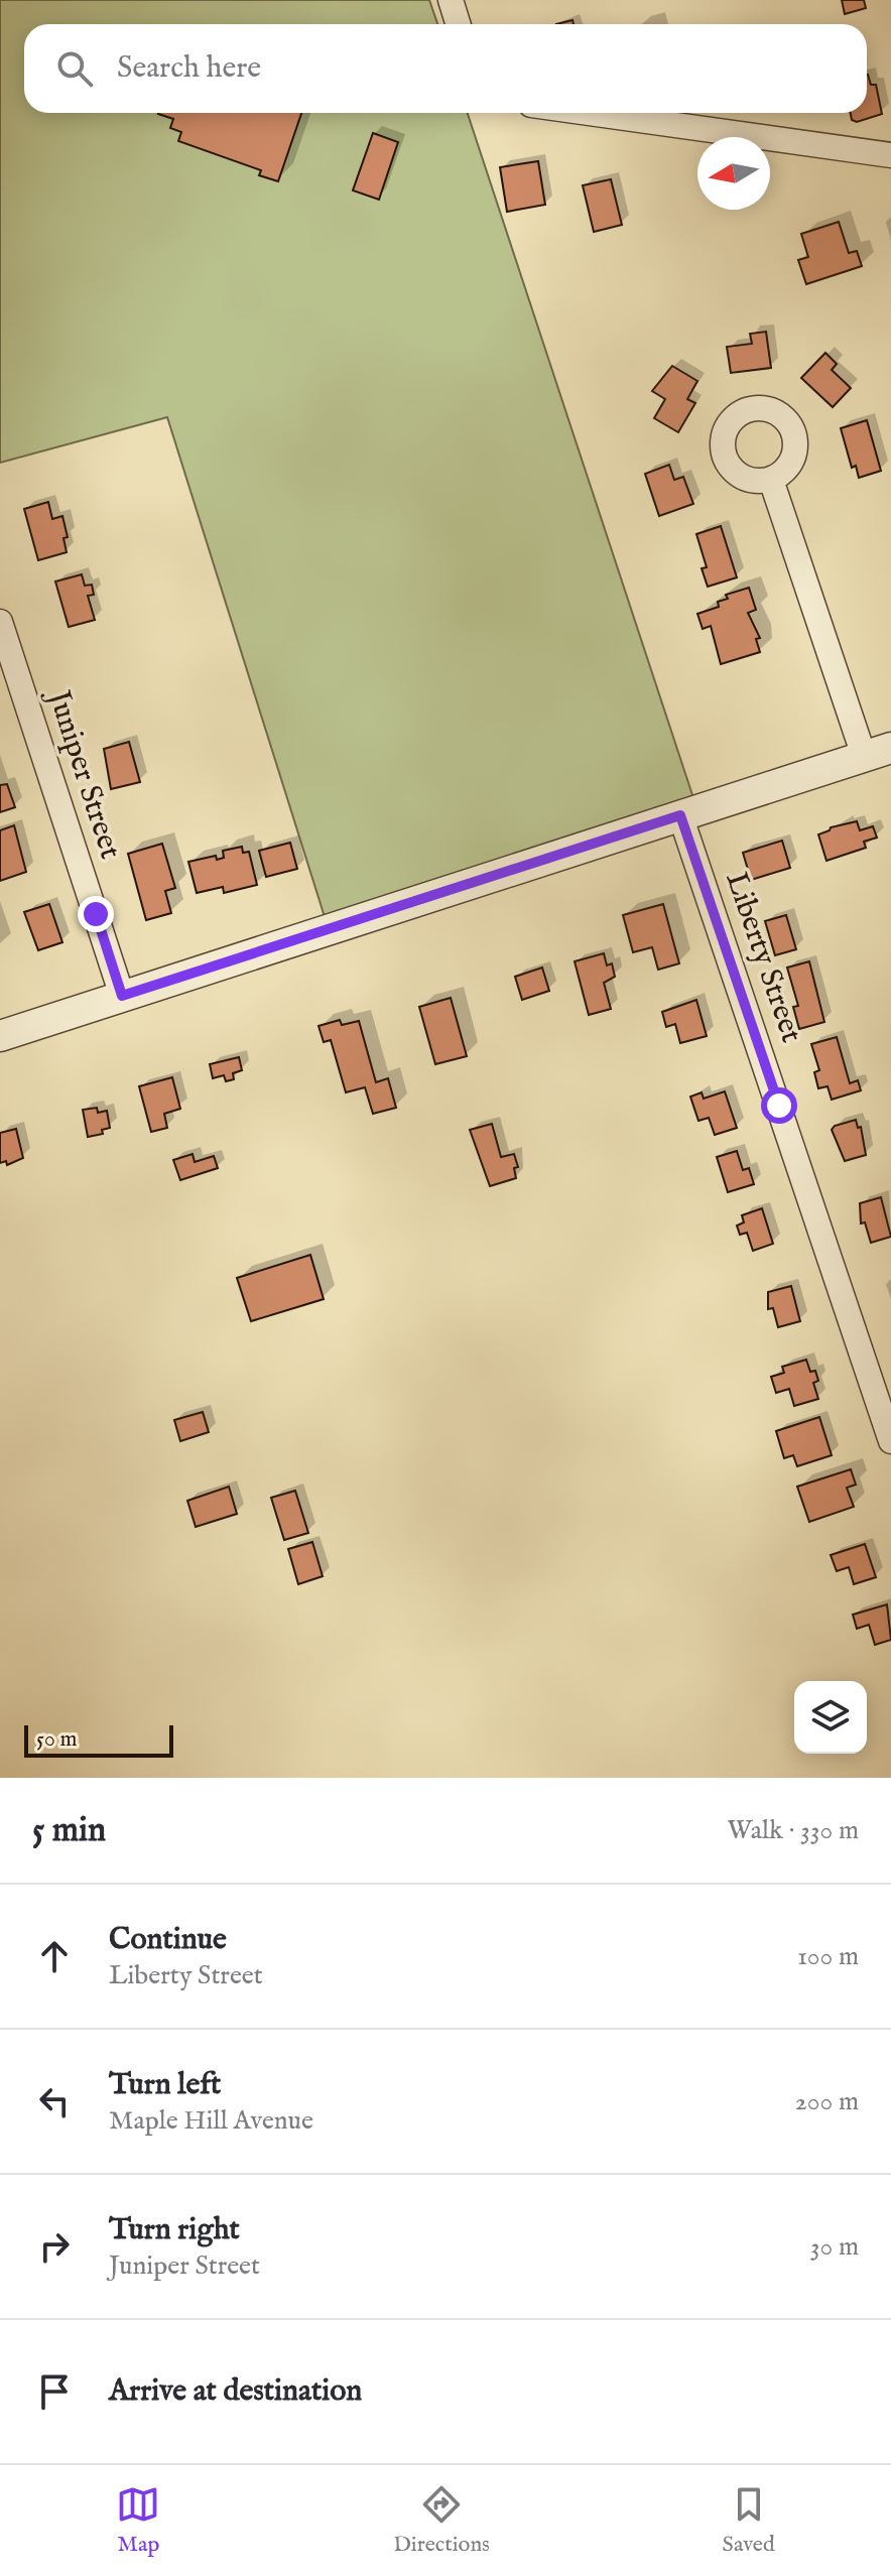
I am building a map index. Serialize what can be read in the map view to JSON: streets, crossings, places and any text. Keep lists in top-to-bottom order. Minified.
{"streets":{"street":["Juniper Street","Liberty Street"]},"scale_bar":"50 m","north":"left","page":{"search":"Search here","scale":"50 m","heading":["5 min","Walk · 330 m"],"list":[["Continue","Liberty Street","100 m"],["Turn left","Maple Hill Avenue","200 m"],["Turn right","Juniper Street","30 m"],"Arrive at destination"],"nav":["Map","Directions","Saved"]}}
